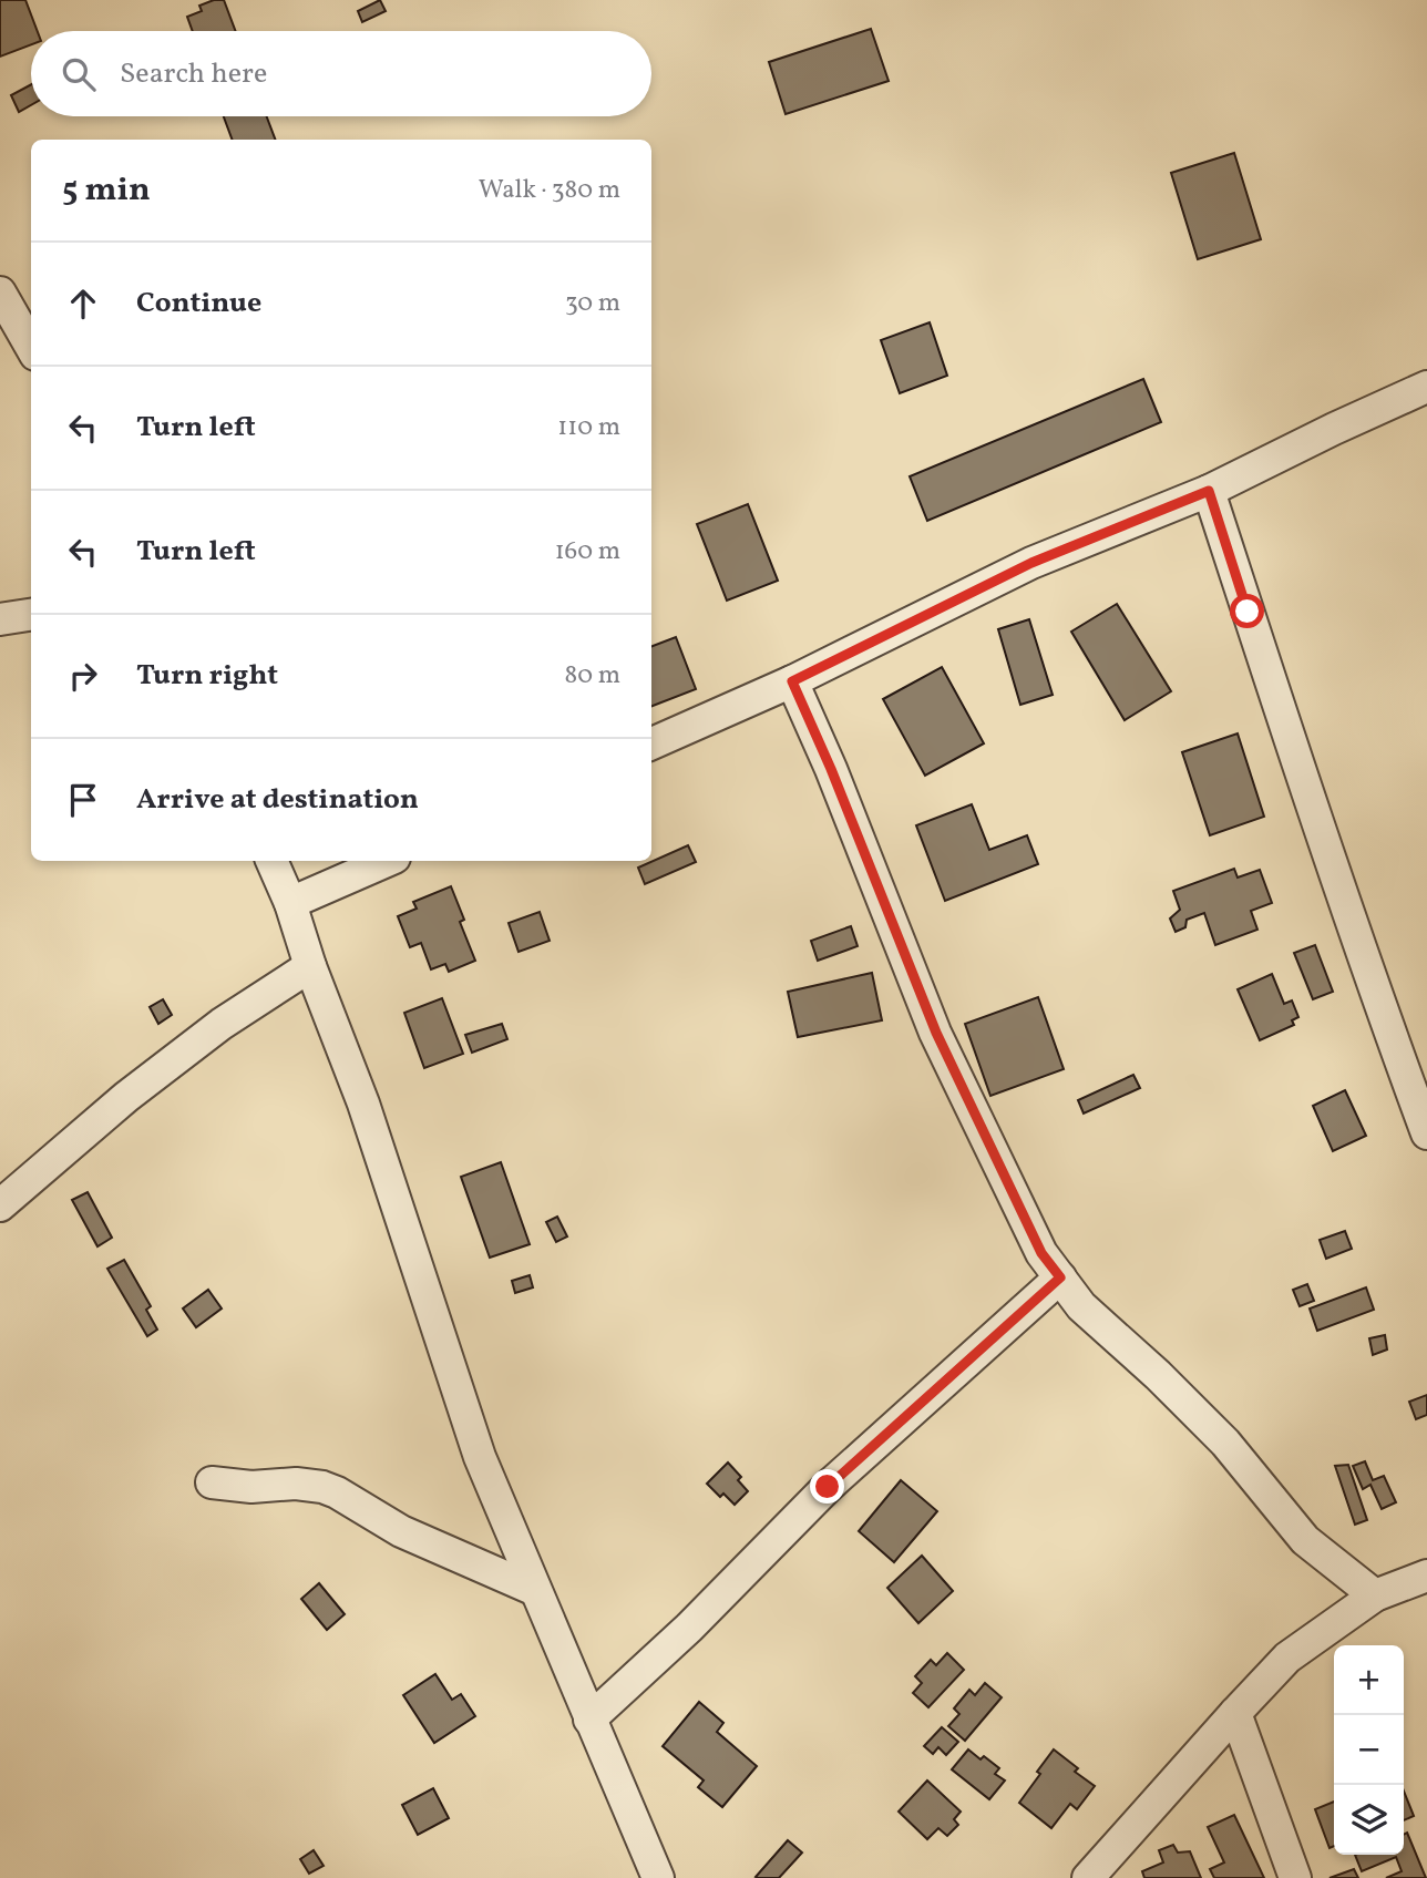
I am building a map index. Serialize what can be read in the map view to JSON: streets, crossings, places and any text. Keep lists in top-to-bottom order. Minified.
{"page":{"search":"Search here","heading":["5 min","Walk · 380 m"],"list":[["Continue","30 m"],["Turn left","110 m"],["Turn left","160 m"],["Turn right","80 m"],"Arrive at destination"],"map_buttons":["+","−"]}}
